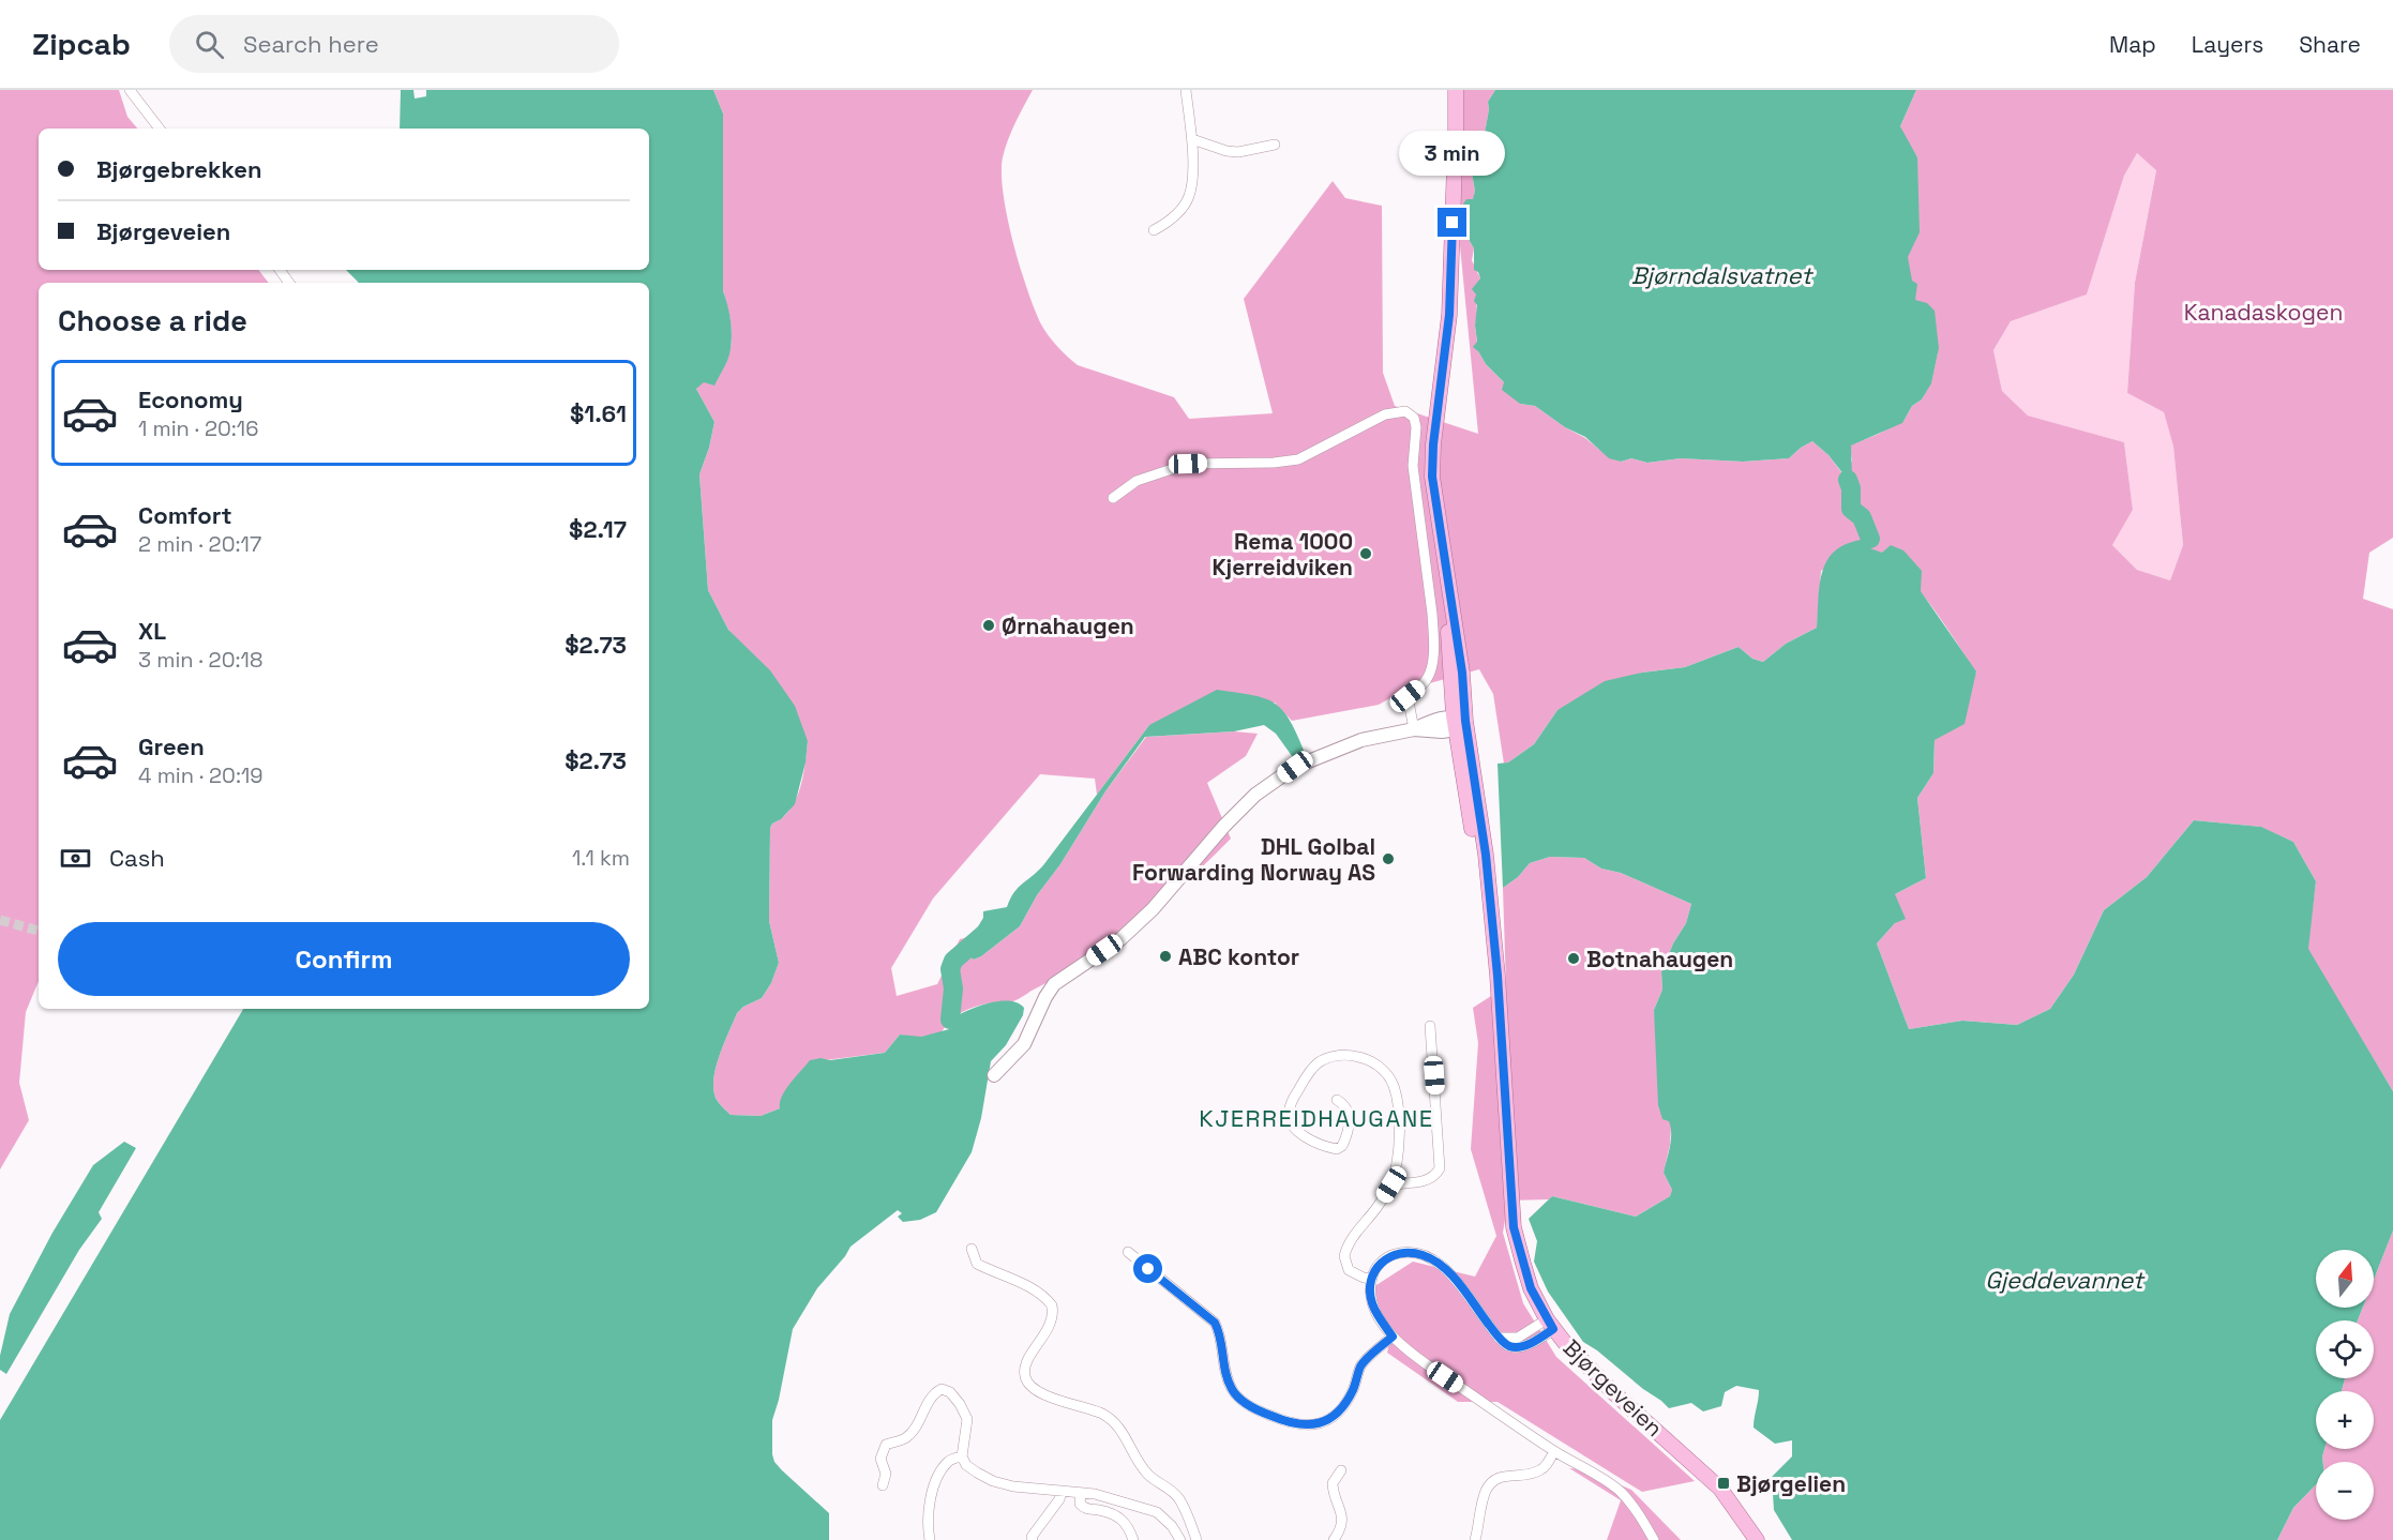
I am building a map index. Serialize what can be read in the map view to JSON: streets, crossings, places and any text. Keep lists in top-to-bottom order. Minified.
{"streets":{"main road":["Bjørgeveien"]},"districts":["KJERREIDHAUGANE"],"water":["Bjørndalsvatnet","Gjeddevannet"],"parks":["Kanadaskogen"],"places":{"other":["Rema 1000 Kjerreidviken","Ørnahaugen","DHL Golbal Forwarding Norway AS","ABC kontor","Botnahaugen"],"transit":["Bjørgelien"]},"north":"top","page":{"header":"Zipcab","search":"Search here","nav":["Map","Layers","Share"],"banner":["Bjørgebrekken","Bjørgeveien"],"bubble":"3 min","heading":"Choose a ride","list":[{"name":"Economy","note":"1 min · 20:16","value":"$1.61"},{"name":"Comfort","note":"2 min · 20:17","value":"$2.17"},{"name":"XL","note":"3 min · 20:18","value":"$2.73"},{"name":"Green","note":"4 min · 20:19","value":"$2.73"}],"pay":["Cash","1.1 km"],"buttons":"Confirm","map_buttons":["+","−"]}}
